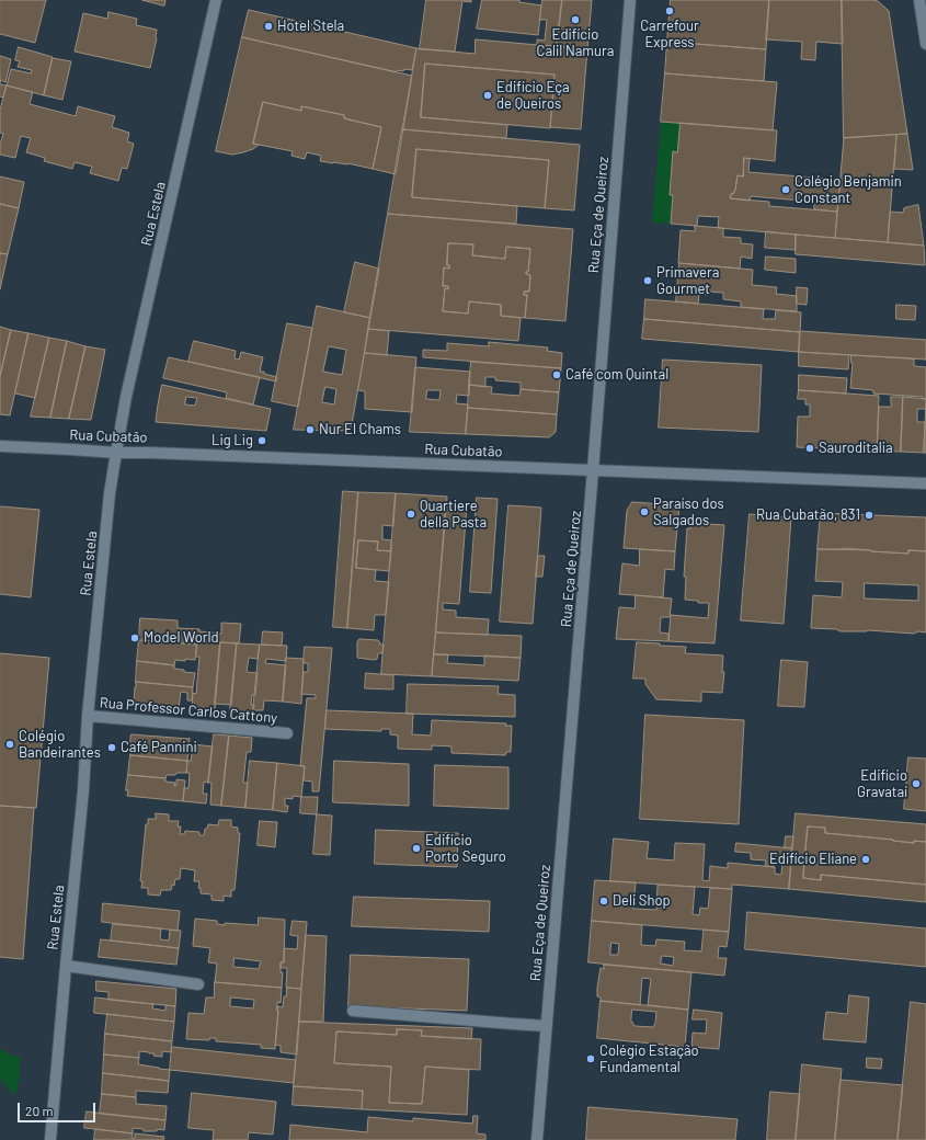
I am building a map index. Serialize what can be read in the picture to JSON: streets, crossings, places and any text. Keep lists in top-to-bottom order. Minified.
{"streets":{"street":["Rua Estela","Rua Eça de Queiroz","Rua Cubatão","Rua Professor Carlos Cattony"]},"crossings":[["Rua Estela","Rua Cubatão"],["Rua Estela","Rua Professor Carlos Cattony"],["Rua Eça de Queiroz","Rua Cubatão"]],"places":["Carrefour Express","Edifício Calil Namura","Hotel Stela","Edifício Eça de Queiros","Colégio Benjamin Constant","Primavera Gourmet","Café com Quintal","Nur El Chams","Lig Lig","Sauroditalia","Paraíso dos Salgados","Quartiere della Pasta","Rua Cubatão, 831","Model World","Colégio Bandeirantes","Café Pannini","Edifício Gravataí","Edifício Porto Seguro","Edifício Eliane","Deli Shop","Colégio Estação Fundamental"],"scale_bar":"20 m"}
